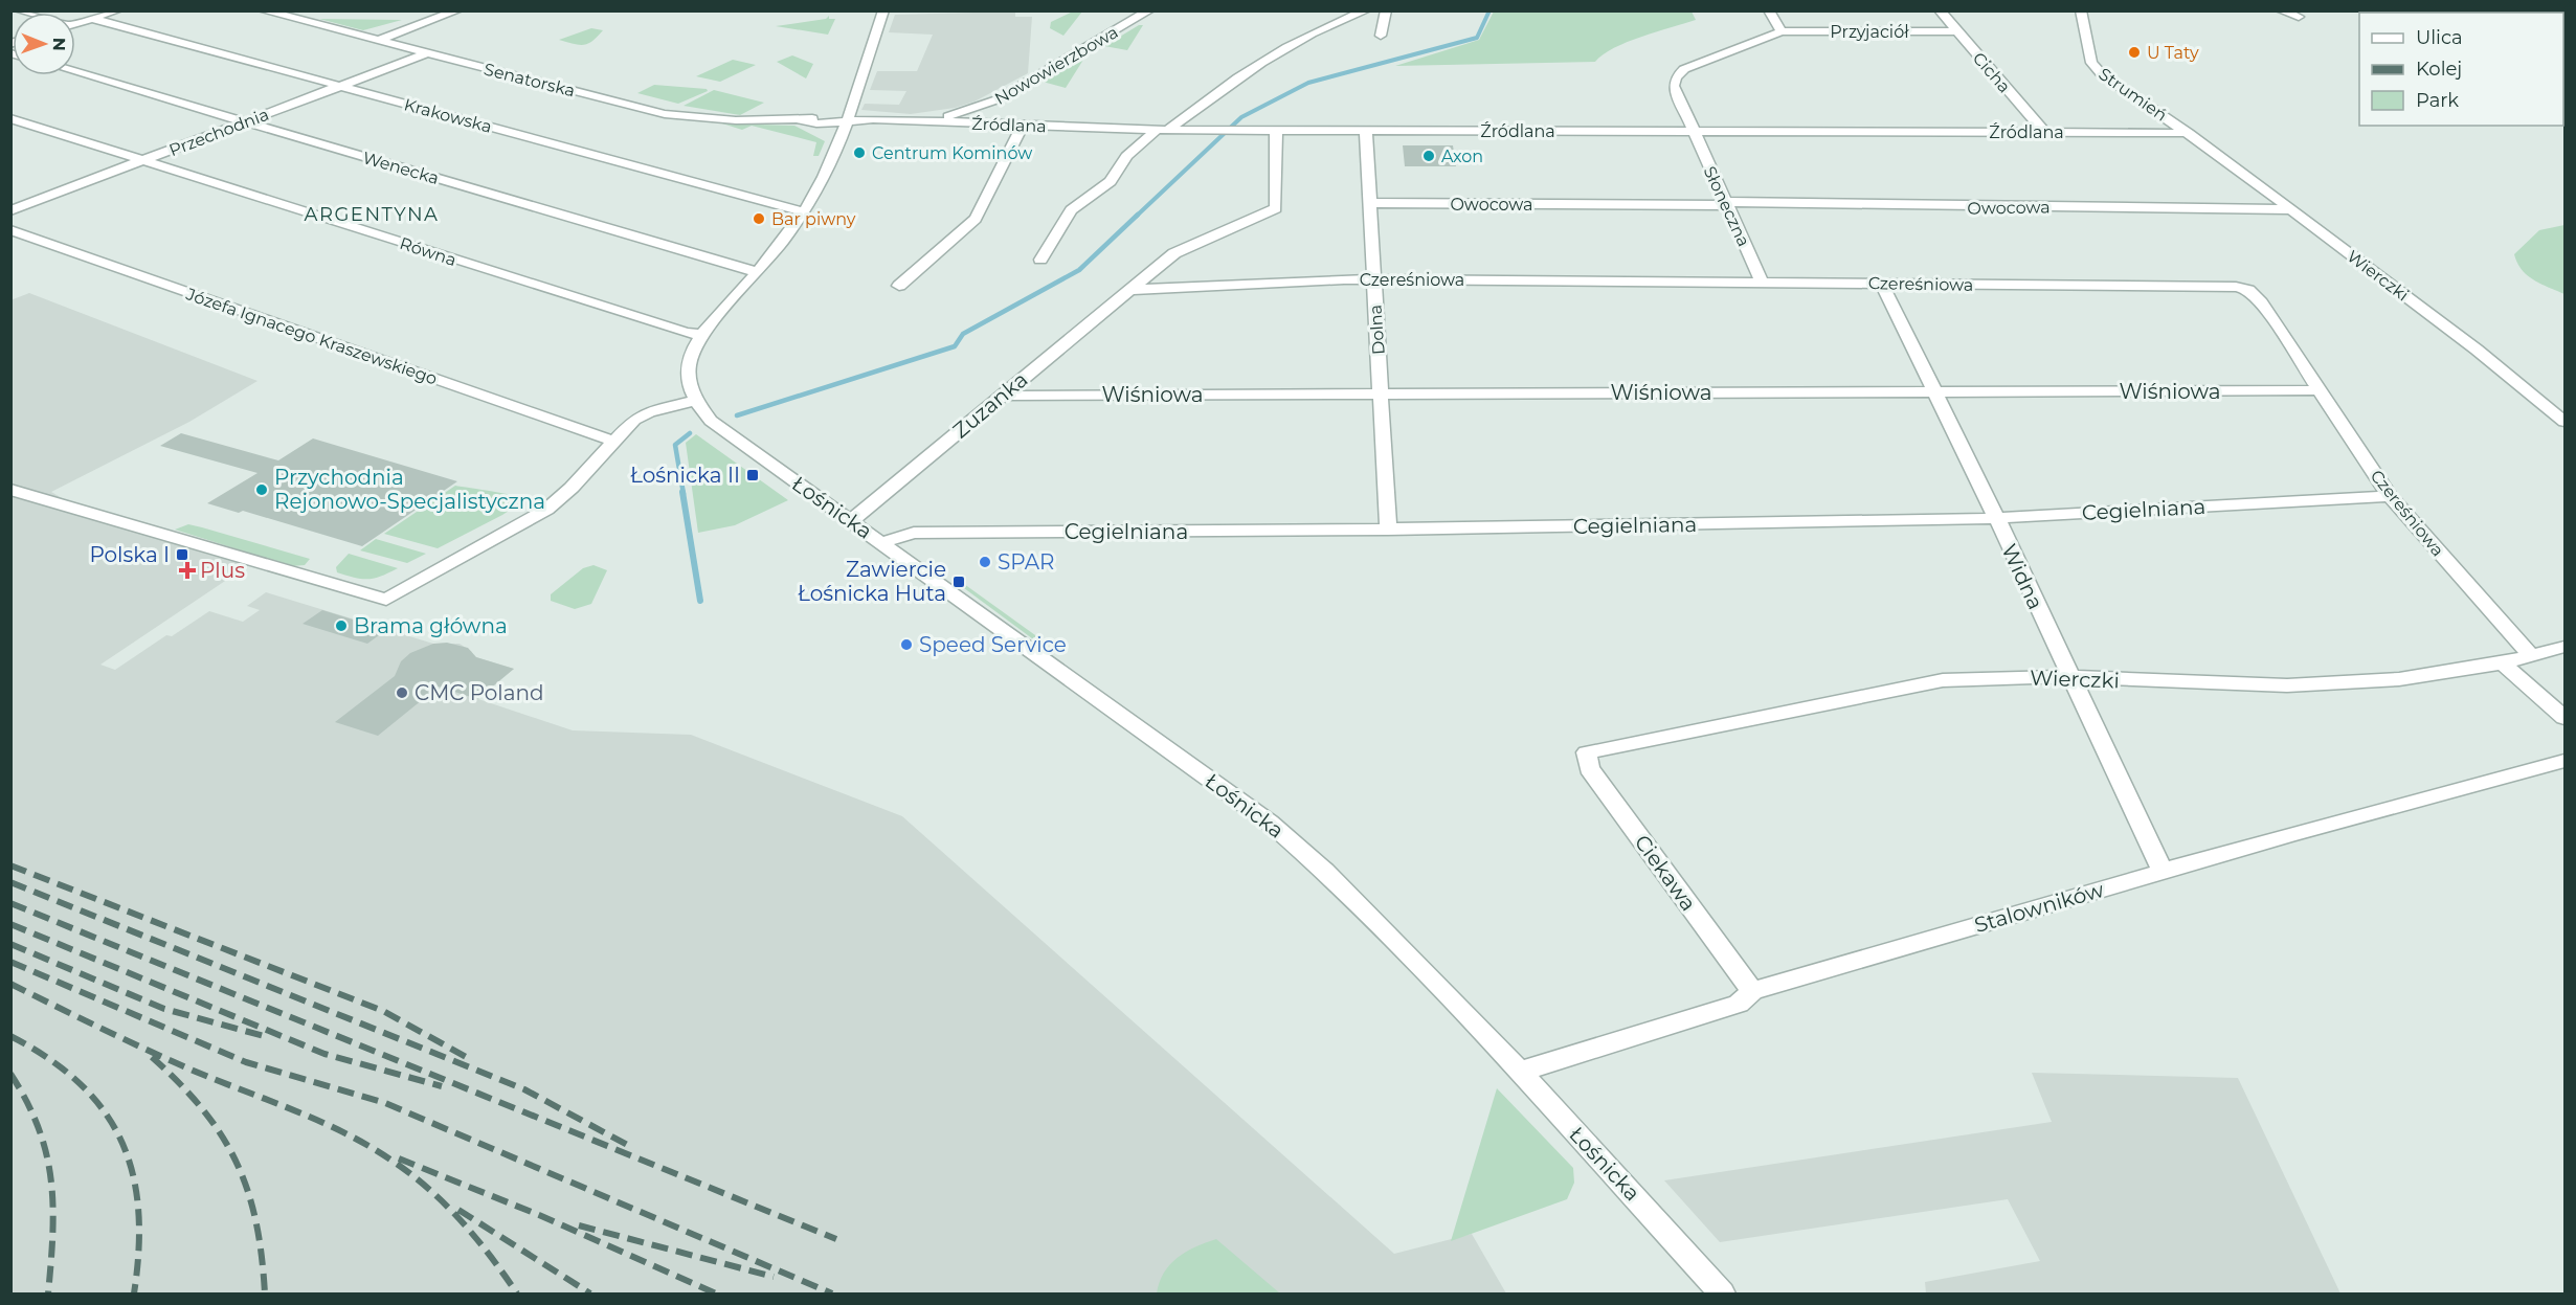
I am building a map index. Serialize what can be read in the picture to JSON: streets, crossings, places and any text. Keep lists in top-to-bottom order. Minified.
{"streets":{"street":["Przyjaciół","Nowowierzbowa","Cicha","Senatorska","Strumień","Krakowska","Źródlana","Przechodnia","Wenecka","Owocowa","Słoneczna","Równa","Wierczki","Czereśniowa","Dolna","Józefa Ignacego Kraszewskiego","Wiśniowa","Zuzanka","Łośnicka","Cegielniana","Widna","Ciekawa","Stalowników"]},"crossings":[["Przyjaciół","Cicha"],["Przyjaciół","Źródlana"],["Przyjaciół","Słoneczna"],["Nowowierzbowa","Źródlana"],["Cicha","Źródlana"],["Senatorska","Źródlana"],["Senatorska","Przechodnia"],["Strumień","Źródlana"],["Strumień","Wierczki"],["Krakowska","Przechodnia"],["Źródlana","Słoneczna"],["Źródlana","Wierczki"],["Źródlana","Dolna"],["Źródlana","Zuzanka"],["Przechodnia","Wenecka"],["Przechodnia","Równa"],["Owocowa","Słoneczna"],["Owocowa","Wierczki"],["Owocowa","Dolna"],["Słoneczna","Czereśniowa"],["Wierczki","Czereśniowa"],["Wierczki","Widna"],["Wierczki","Ciekawa"],["Czereśniowa","Dolna"],["Czereśniowa","Wiśniowa"],["Czereśniowa","Zuzanka"],["Czereśniowa","Cegielniana"],["Czereśniowa","Widna"],["Dolna","Wiśniowa"],["Dolna","Cegielniana"],["Wiśniowa","Zuzanka"],["Wiśniowa","Widna"],["Zuzanka","Łośnicka"],["Łośnicka","Cegielniana"],["Łośnicka","Stalowników"],["Cegielniana","Widna"],["Widna","Stalowników"],["Ciekawa","Stalowników"]],"districts":["ARGENTYNA"],"places":{"other":["U Taty","Centrum Kominów","Axon","Bar piwny","Przychodnia Rejonowo-Specjalistyczna","SPAR","Brama główna","Speed Service","CMC Poland"],"transit":["Łośnicka II","Polska I","Zawiercie Łośnicka Huta"],"health":["Plus"]},"legend":["Ulica","Kolej","Park"],"north":"right"}
